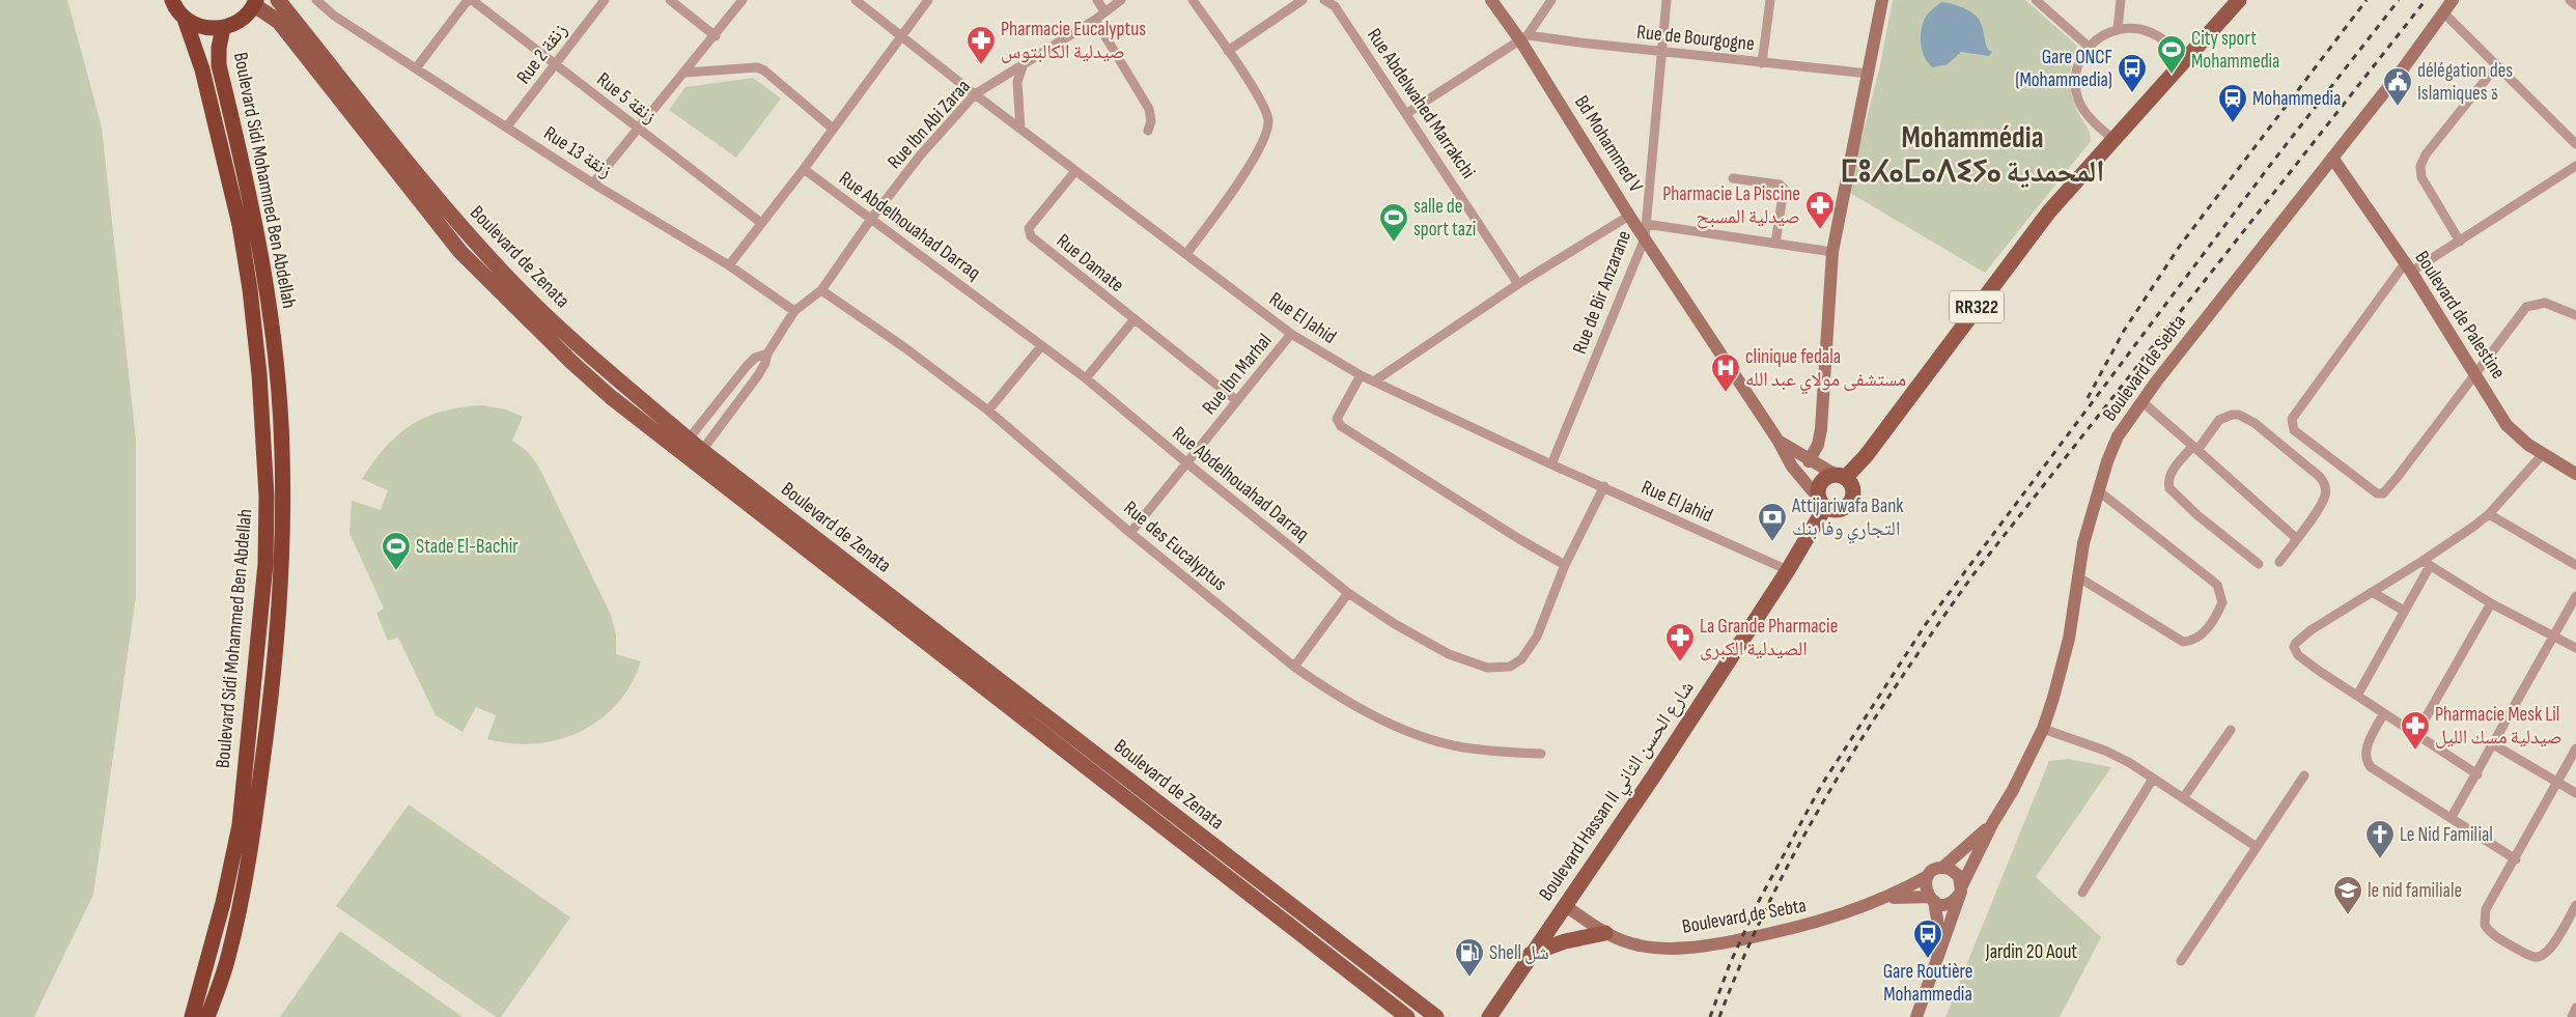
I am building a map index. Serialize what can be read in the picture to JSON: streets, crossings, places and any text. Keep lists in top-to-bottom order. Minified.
{"streets":{"highway":["Boulevard Sidi Mohammed Ben Abdellah"],"main road":["Boulevard de Zenata","RR322","Boulevard Hassan II شارع الحسن الثاني"],"street":["Rue de Bourgogne","Rue 2 زنقة","Rue 5 زنقة","Rue Abdelwahed Marrakchi","Rue Ibn Abi Zaraa","Bd Mohammed V","Rue 13 زنقة","Rue Abdelhouahad Darraq","Rue Damate","Rue de Bir Anzarane","Boulevard de Palestine","Rue El Jahid","Boulevard de Sebta","Rue Ibn Marhal","Rue des Eucalyptus"]},"crossings":[["Rue de Bourgogne","Bd Mohammed V"],["Rue de Bourgogne","Rue de Bir Anzarane"],["Rue 2 زنقة","Rue 5 زنقة"],["Rue 2 زنقة","Rue 13 زنقة"],["Rue Ibn Abi Zaraa","Rue Abdelhouahad Darraq"],["Rue Ibn Abi Zaraa","Rue El Jahid"],["Rue Ibn Abi Zaraa","Rue des Eucalyptus"],["Bd Mohammed V","Rue de Bir Anzarane"],["Bd Mohammed V","RR322"],["Bd Mohammed V","Boulevard Hassan II شارع الحسن الثاني"],["Rue Abdelhouahad Darraq","Rue El Jahid"],["Rue Abdelhouahad Darraq","Rue Ibn Marhal"],["Rue Damate","Rue El Jahid"],["Rue de Bir Anzarane","Rue El Jahid"],["RR322","Boulevard Hassan II شارع الحسن الثاني"],["Boulevard de Palestine","Boulevard de Sebta"],["Rue El Jahid","Rue Ibn Marhal"],["Rue El Jahid","Boulevard Hassan II شارع الحسن الثاني"],["Boulevard de Sebta","Boulevard Hassan II شارع الحسن الثاني"],["Rue Ibn Marhal","Rue des Eucalyptus"]],"districts":["Mohammédia ⵎⵓⵃⴰⵎⴰⴷⵉⵢⴰ المحمدية"],"parks":["Jardin 20 Aout"],"places":{"pharmacy":["Pharmacie Eucalyptus صيدلية الكالبتوس","Pharmacie La Piscine صيدلية المسبح","La Grande Pharmacie الصيدلية الكبرى","Pharmacie Mesk Lil صيدلية مسك الليل"],"sports":["City sport Mohammedia","salle de sport tazi","Stade El-Bachir"],"bus stop":["Gare ONCF (Mohammedia)","Gare Routière Mohammedia"],"public building":["délégation des Islamiques ة"],"station":["Mohammedia"],"hospital":["clinique fedala مستشفى مولاي عبد الله"],"bank":["Attijariwafa Bank التجاري وفا بنك"],"church":["Le Nid Familial"],"school or university":["le nid familiale"],"fuel station":["Shell شل"]}}
